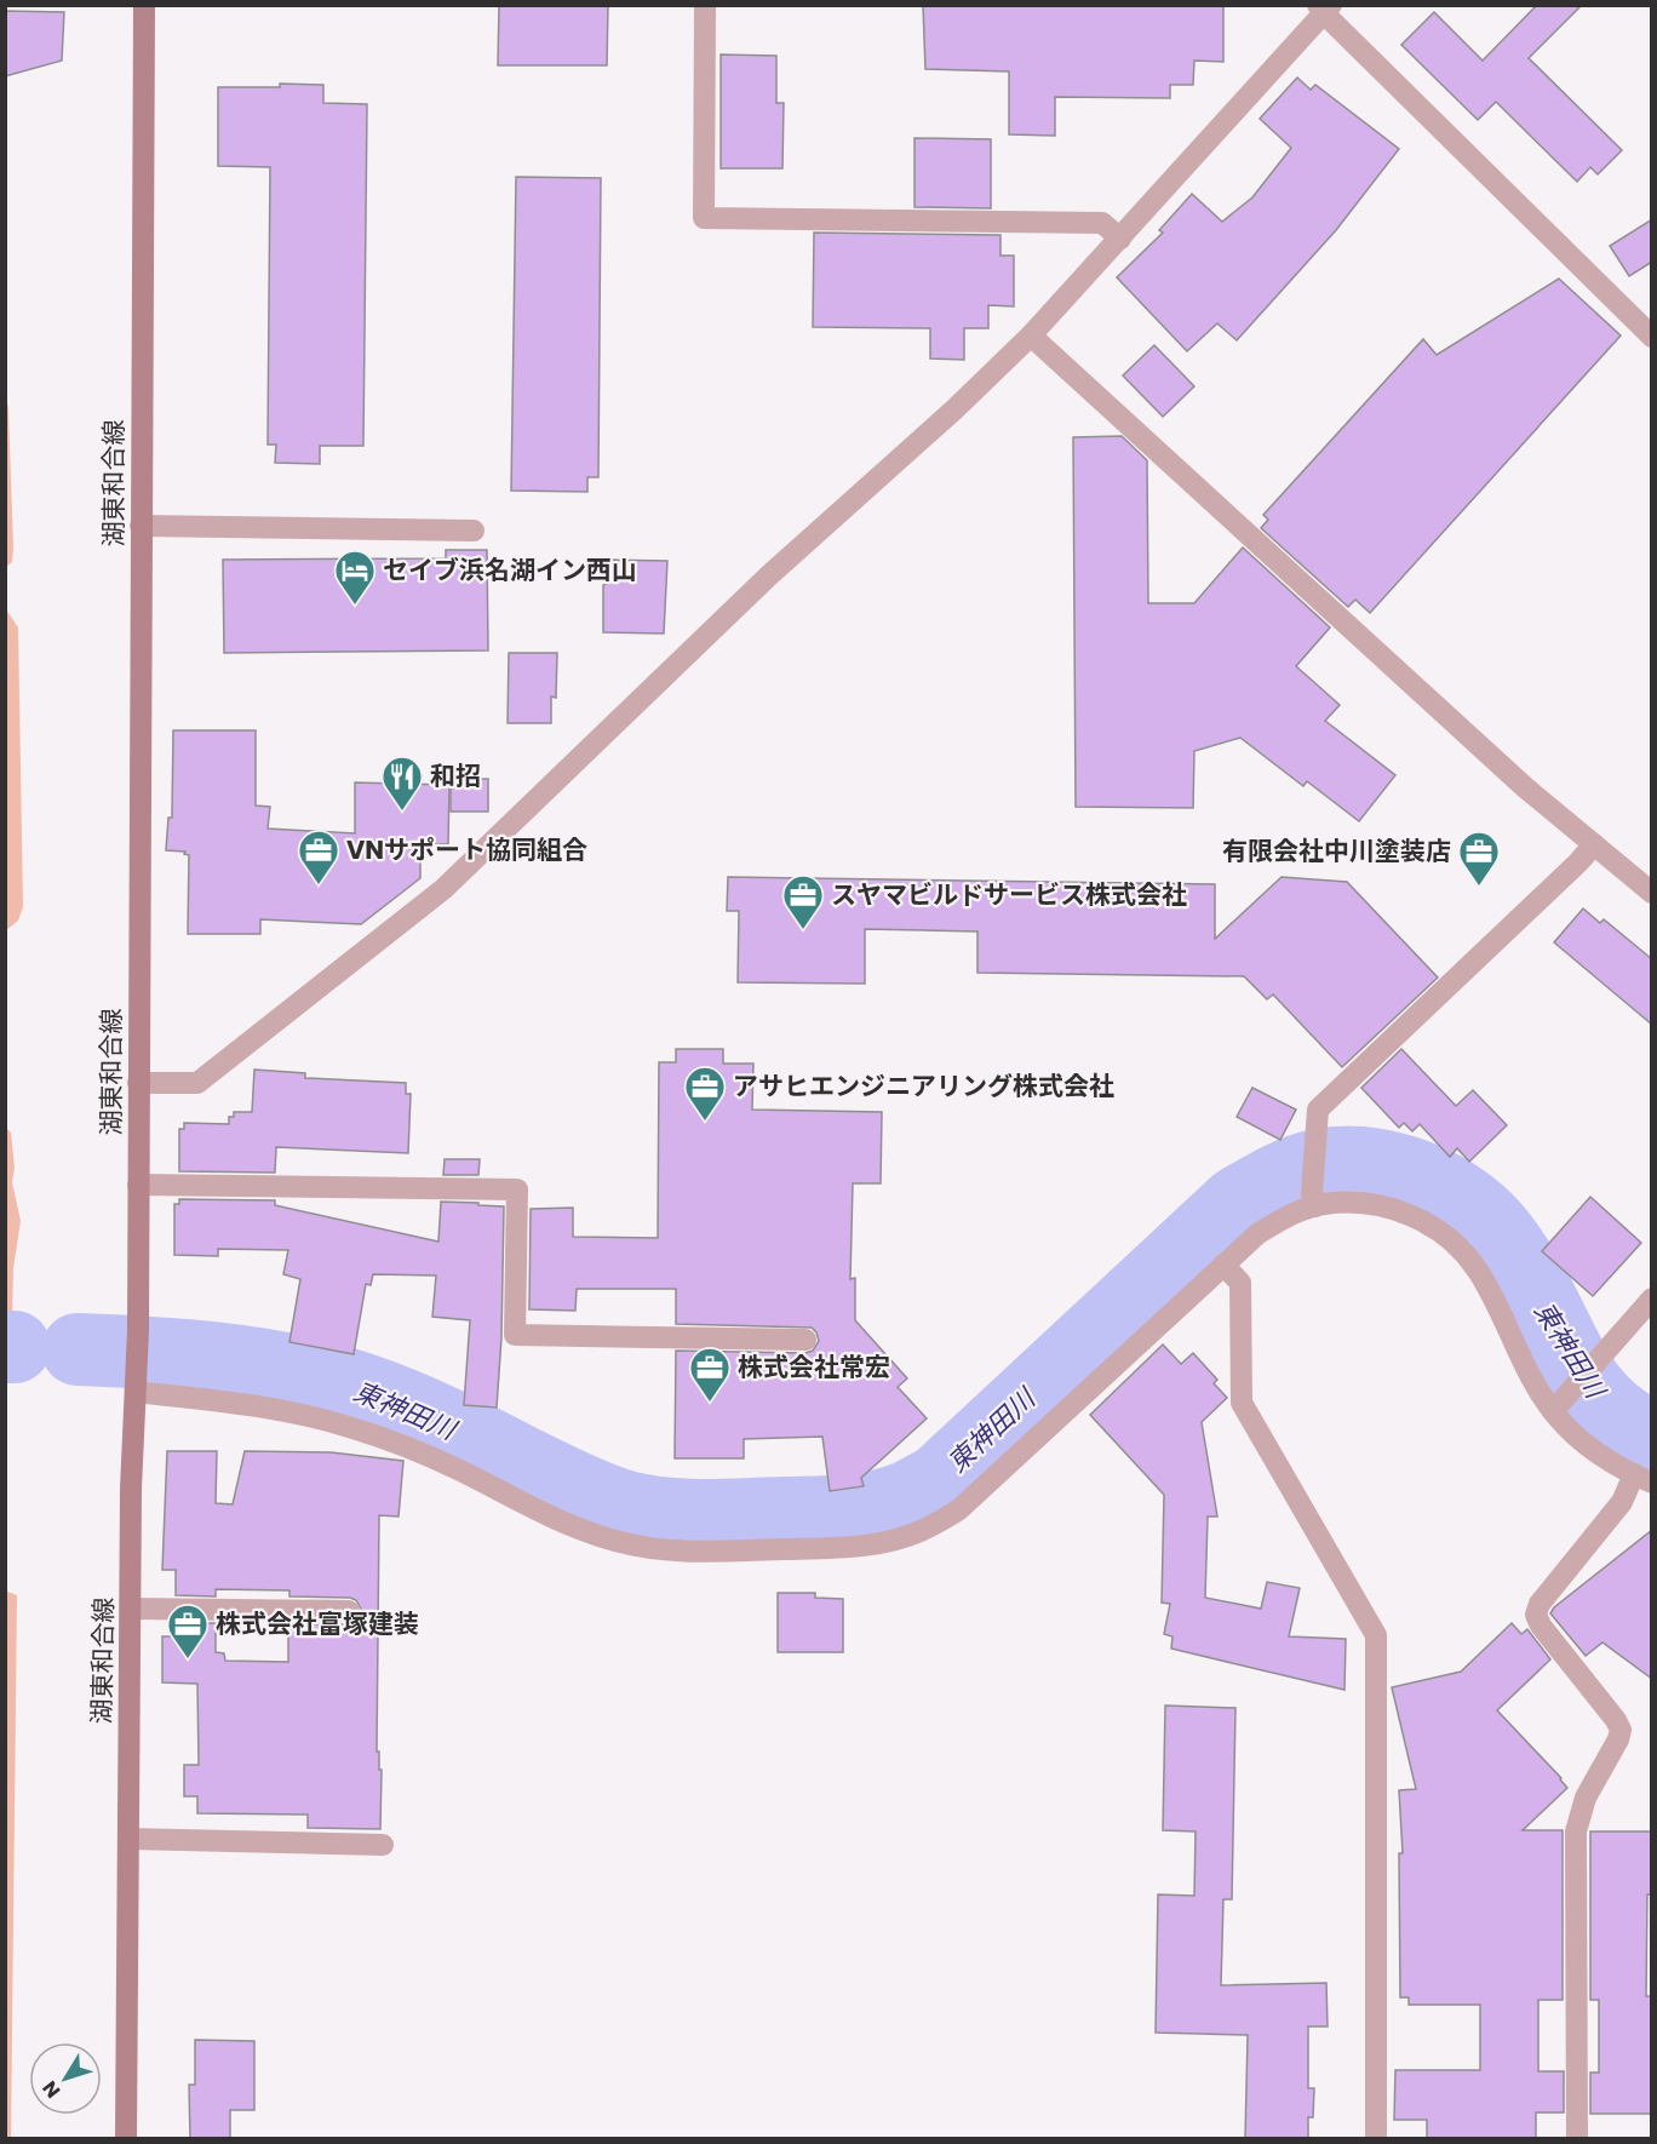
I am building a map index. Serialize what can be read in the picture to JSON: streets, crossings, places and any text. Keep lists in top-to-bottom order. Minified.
{"streets":{"main road":["湖東和合線"]},"water":["東神田川"],"places":{"hotel":["セイブ浜名湖イン西山"],"restaurant":["和招"],"office":["VNサポート協同組合","有限会社中川塗装店","スヤマビルドサービス株式会社","アサヒエンジニアリング株式会社","株式会社常宏","株式会社富塚建装"]},"north":"bottom left"}
